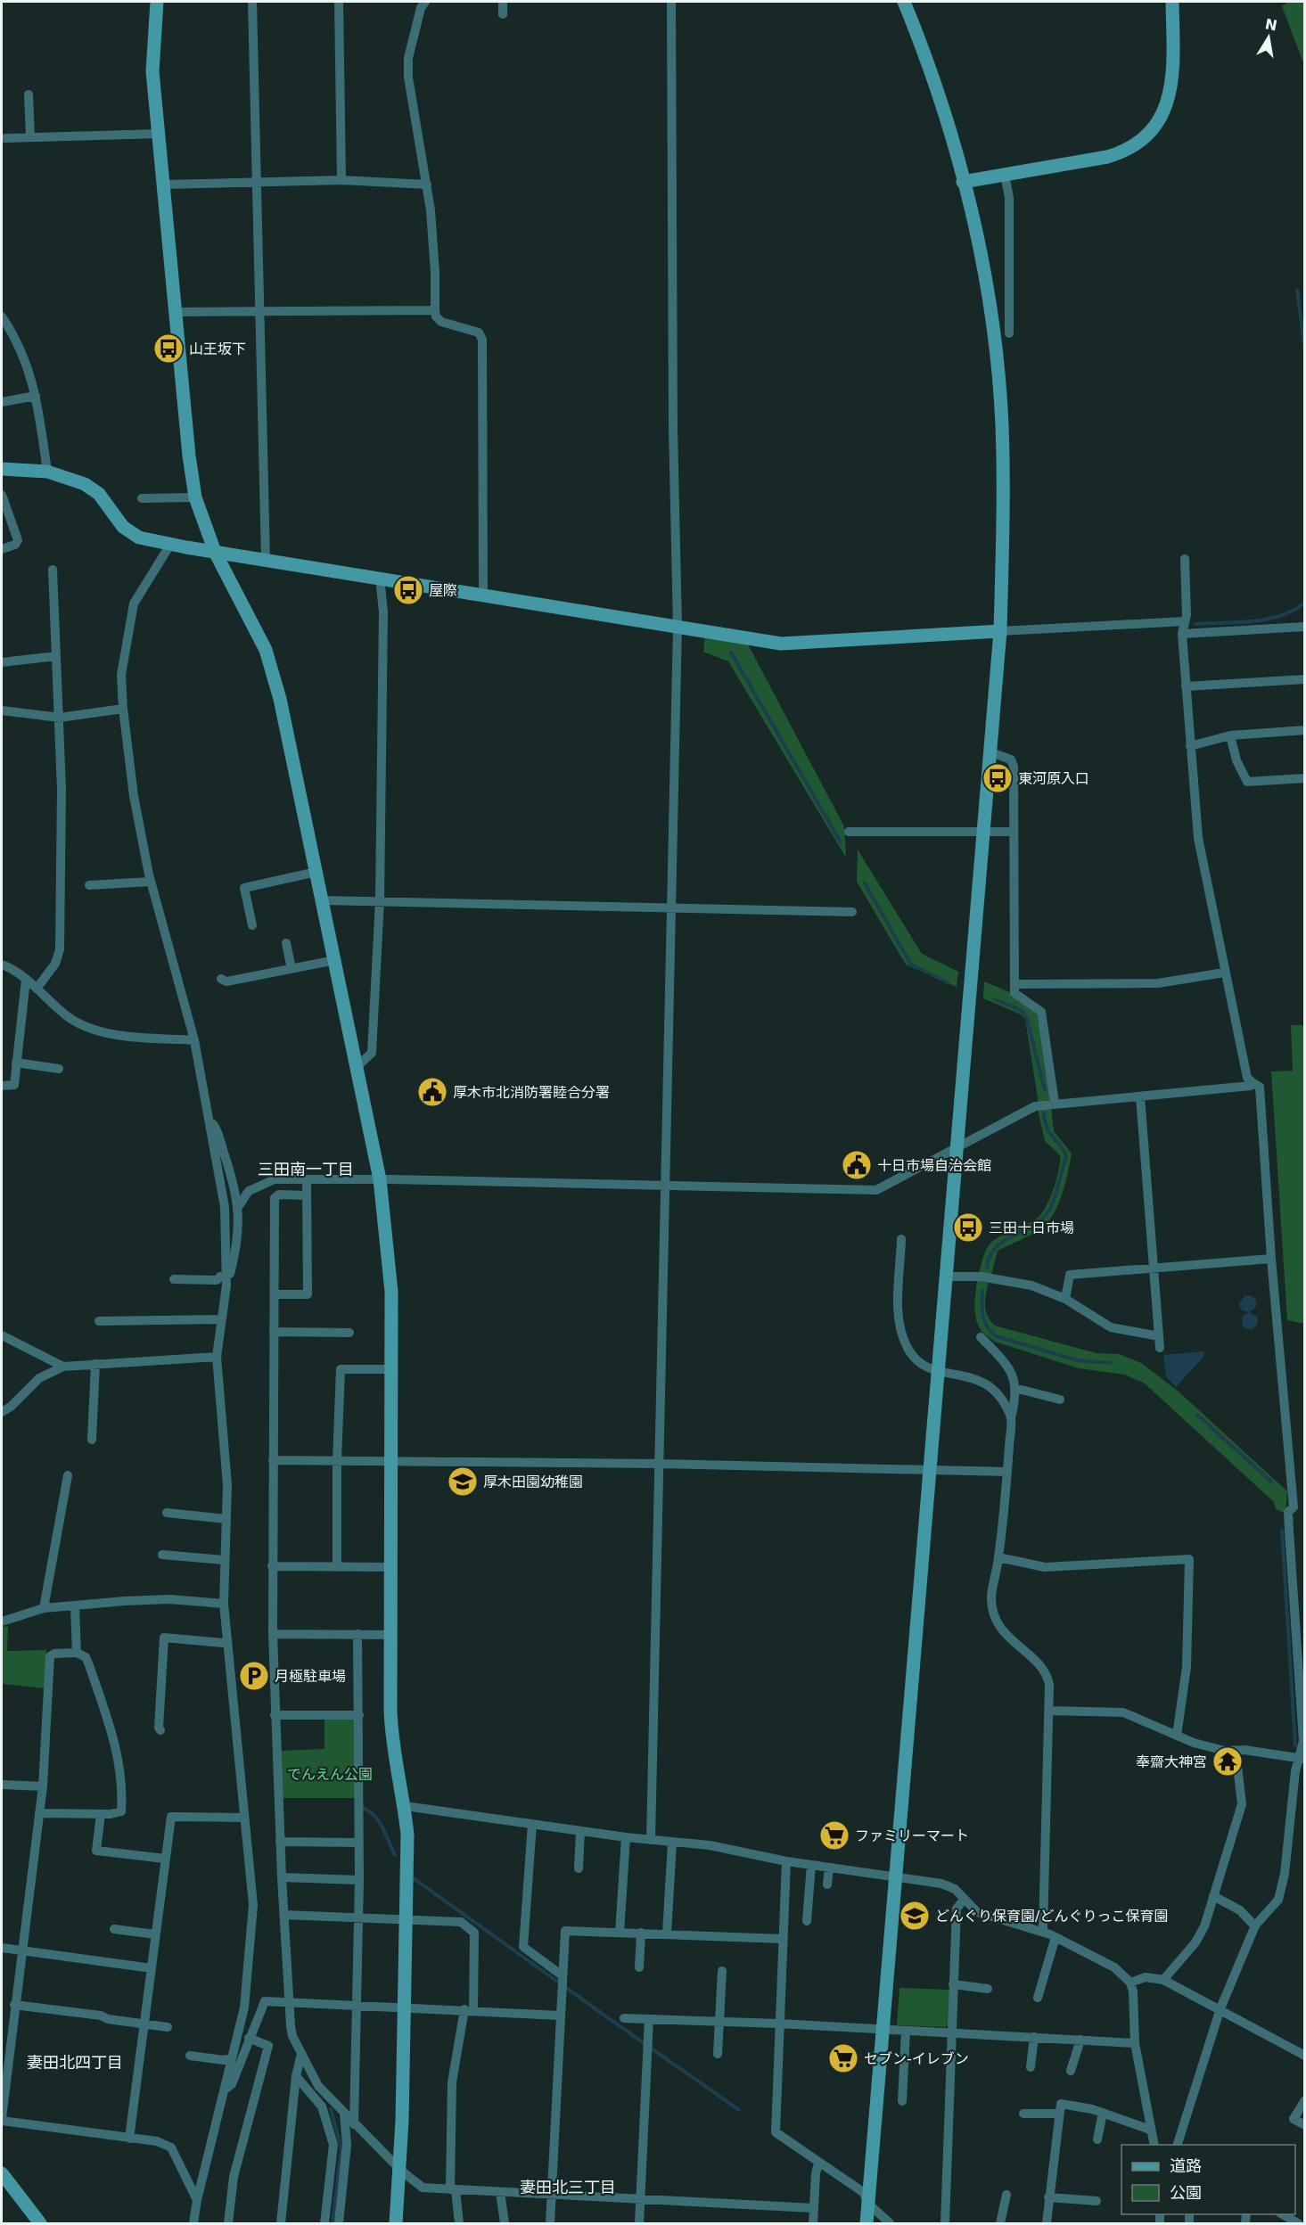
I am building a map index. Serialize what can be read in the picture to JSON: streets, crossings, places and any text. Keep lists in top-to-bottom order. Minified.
{"districts":["三田南一丁目","妻田北四丁目","妻田北三丁目"],"parks":["でんえん公園"],"places":{"bus stop":["山王坂下","屋際","東河原入口","三田十日市場"],"public building":["厚木市北消防署睦合分署","十日市場自治会館"],"school or university":["厚木田園幼稚園","どんぐり保育園/どんぐりっこ保育園"],"parking":["月極駐車場"],"temple":["奉齋大神宮"],"supermarket":["ファミリーマート","セブン-イレブン"]},"legend":["道路","公園"],"north":"top"}
